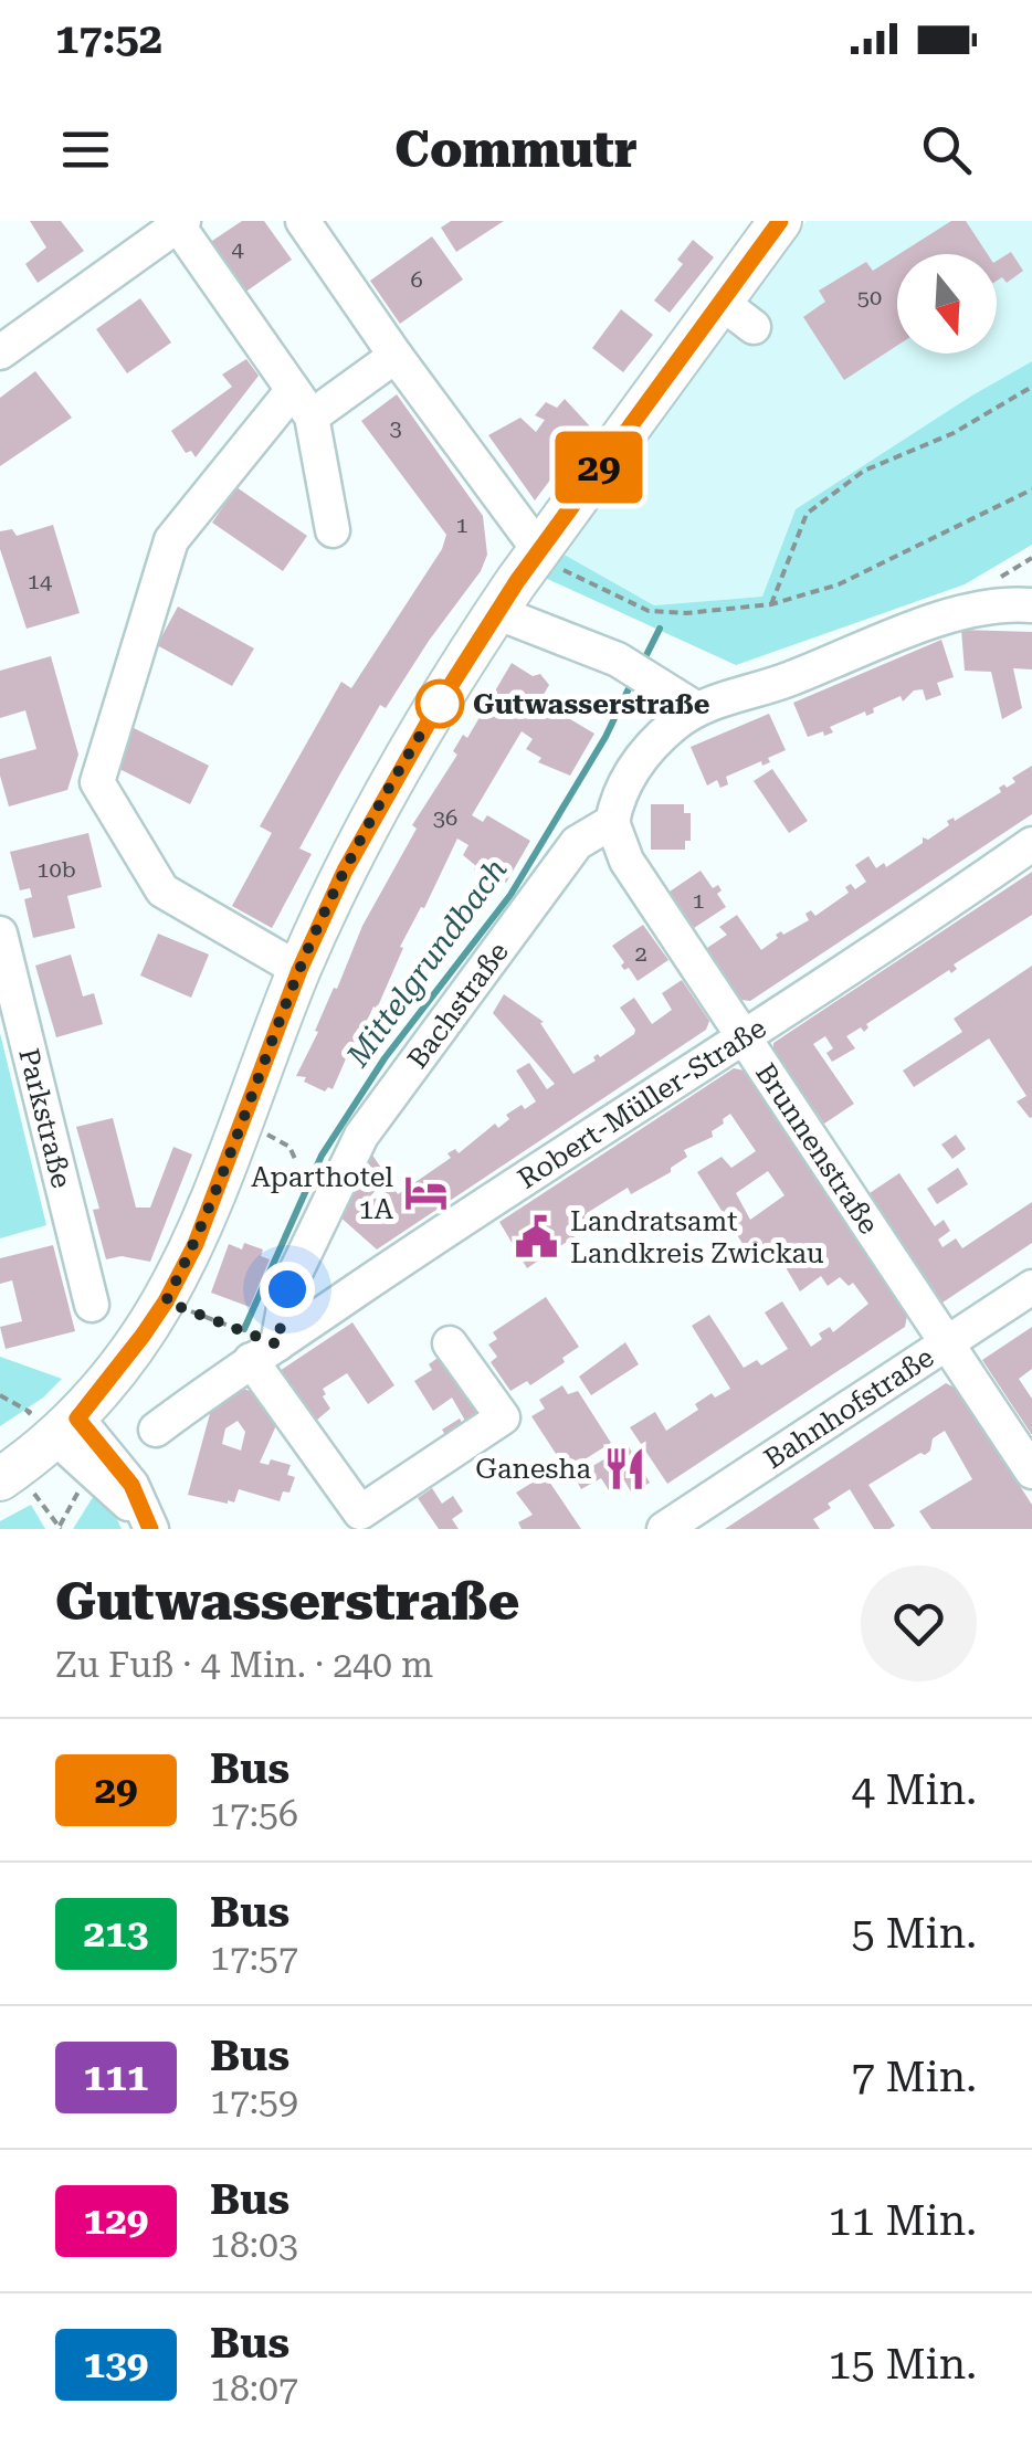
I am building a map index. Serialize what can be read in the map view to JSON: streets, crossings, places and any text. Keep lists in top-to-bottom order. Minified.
{"streets":{"street":["Bachstraße","Robert-Müller-Straße","Parkstraße","Brunnenstraße","Bahnhofstraße"]},"crossings":[["Bachstraße","Robert-Müller-Straße"],["Bachstraße","Brunnenstraße"],["Robert-Müller-Straße","Brunnenstraße"],["Brunnenstraße","Bahnhofstraße"]],"water":["Mittelgrundbach"],"places":{"other":["Gutwasserstraße"],"hotel":["Aparthotel 1A"],"public building":["Landratsamt Landkreis Zwickau"],"restaurant":["Ganesha"]},"lines":["bus line 29"],"house_numbers":["4","6","50","3","1","14","36","10b","1","2"],"north":"bottom","page":{"status":"17:52","header":"Commutr","on_map":"29","heading":["Gutwasserstraße","Zu Fuß · 4 Min. · 240 m"],"list":[{"mark":"29","name":"Bus","note":"17:56","value":"4 Min."},{"mark":"213","name":"Bus","note":"17:57","value":"5 Min."},{"mark":"111","name":"Bus","note":"17:59","value":"7 Min."},{"mark":"129","name":"Bus","note":"18:03","value":"11 Min."},{"mark":"139","name":"Bus","note":"18:07","value":"15 Min."}]}}
